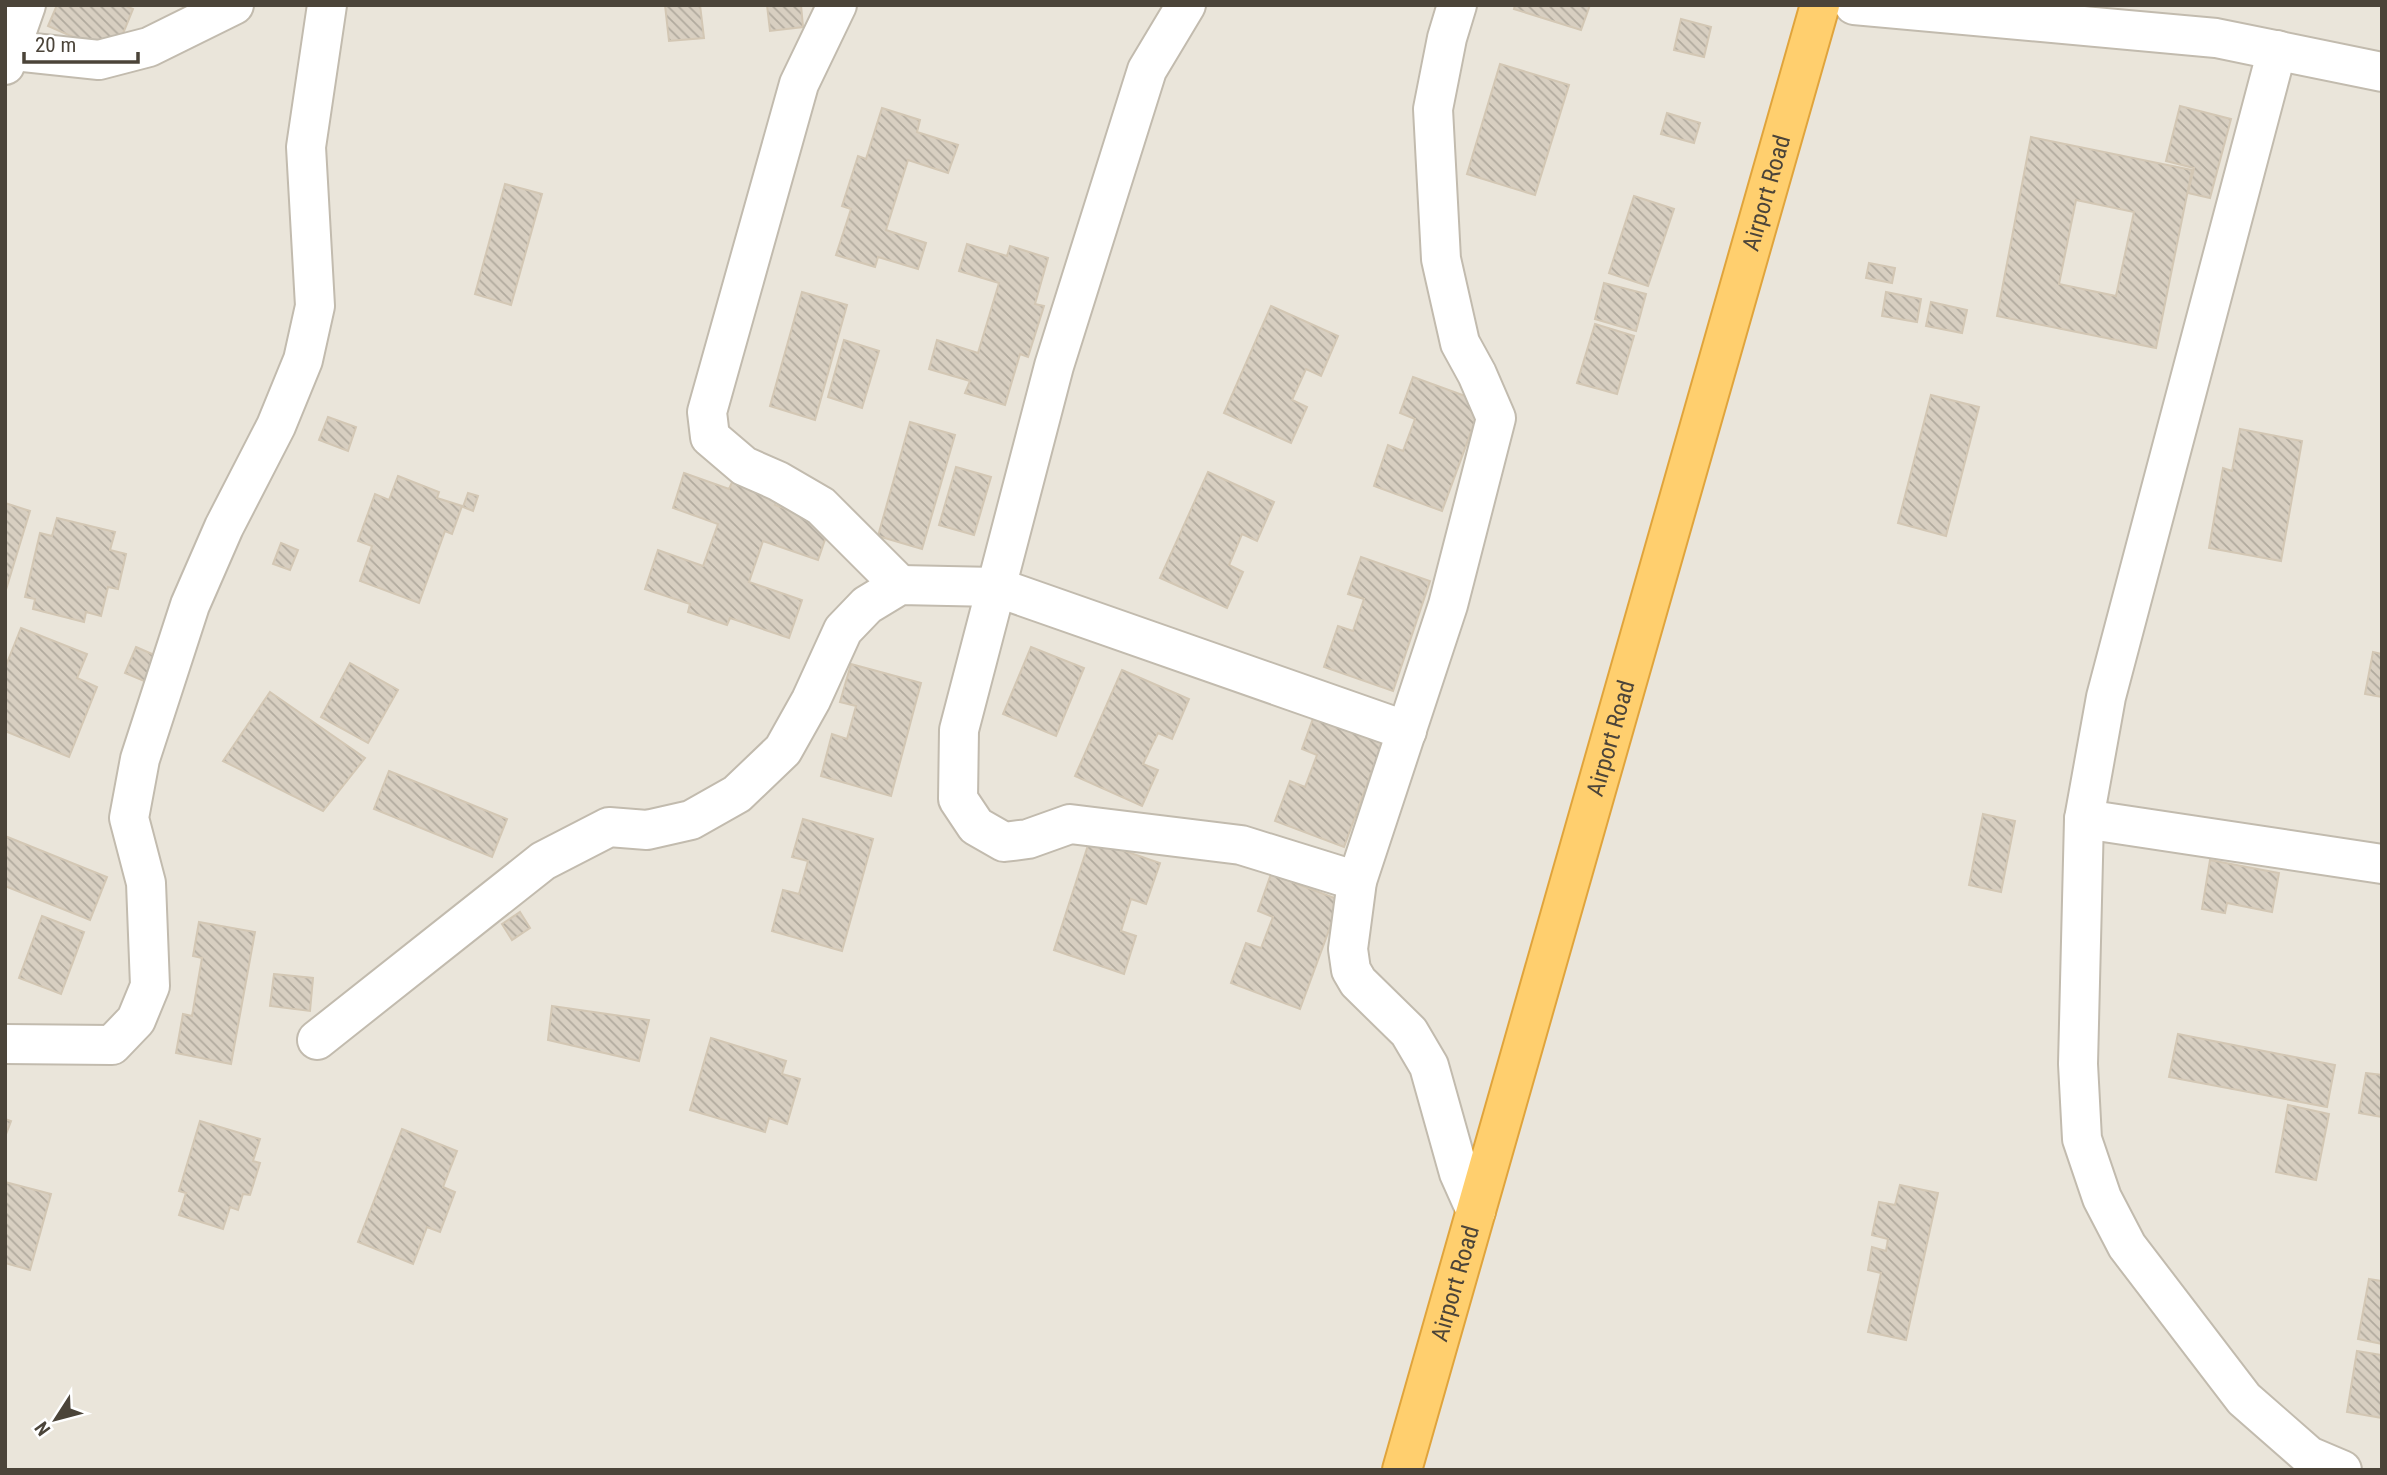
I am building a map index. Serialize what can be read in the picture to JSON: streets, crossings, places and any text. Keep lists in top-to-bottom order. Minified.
{"streets":{"highway":["Airport Road"]},"scale_bar":"20 m","north":"bottom left"}
